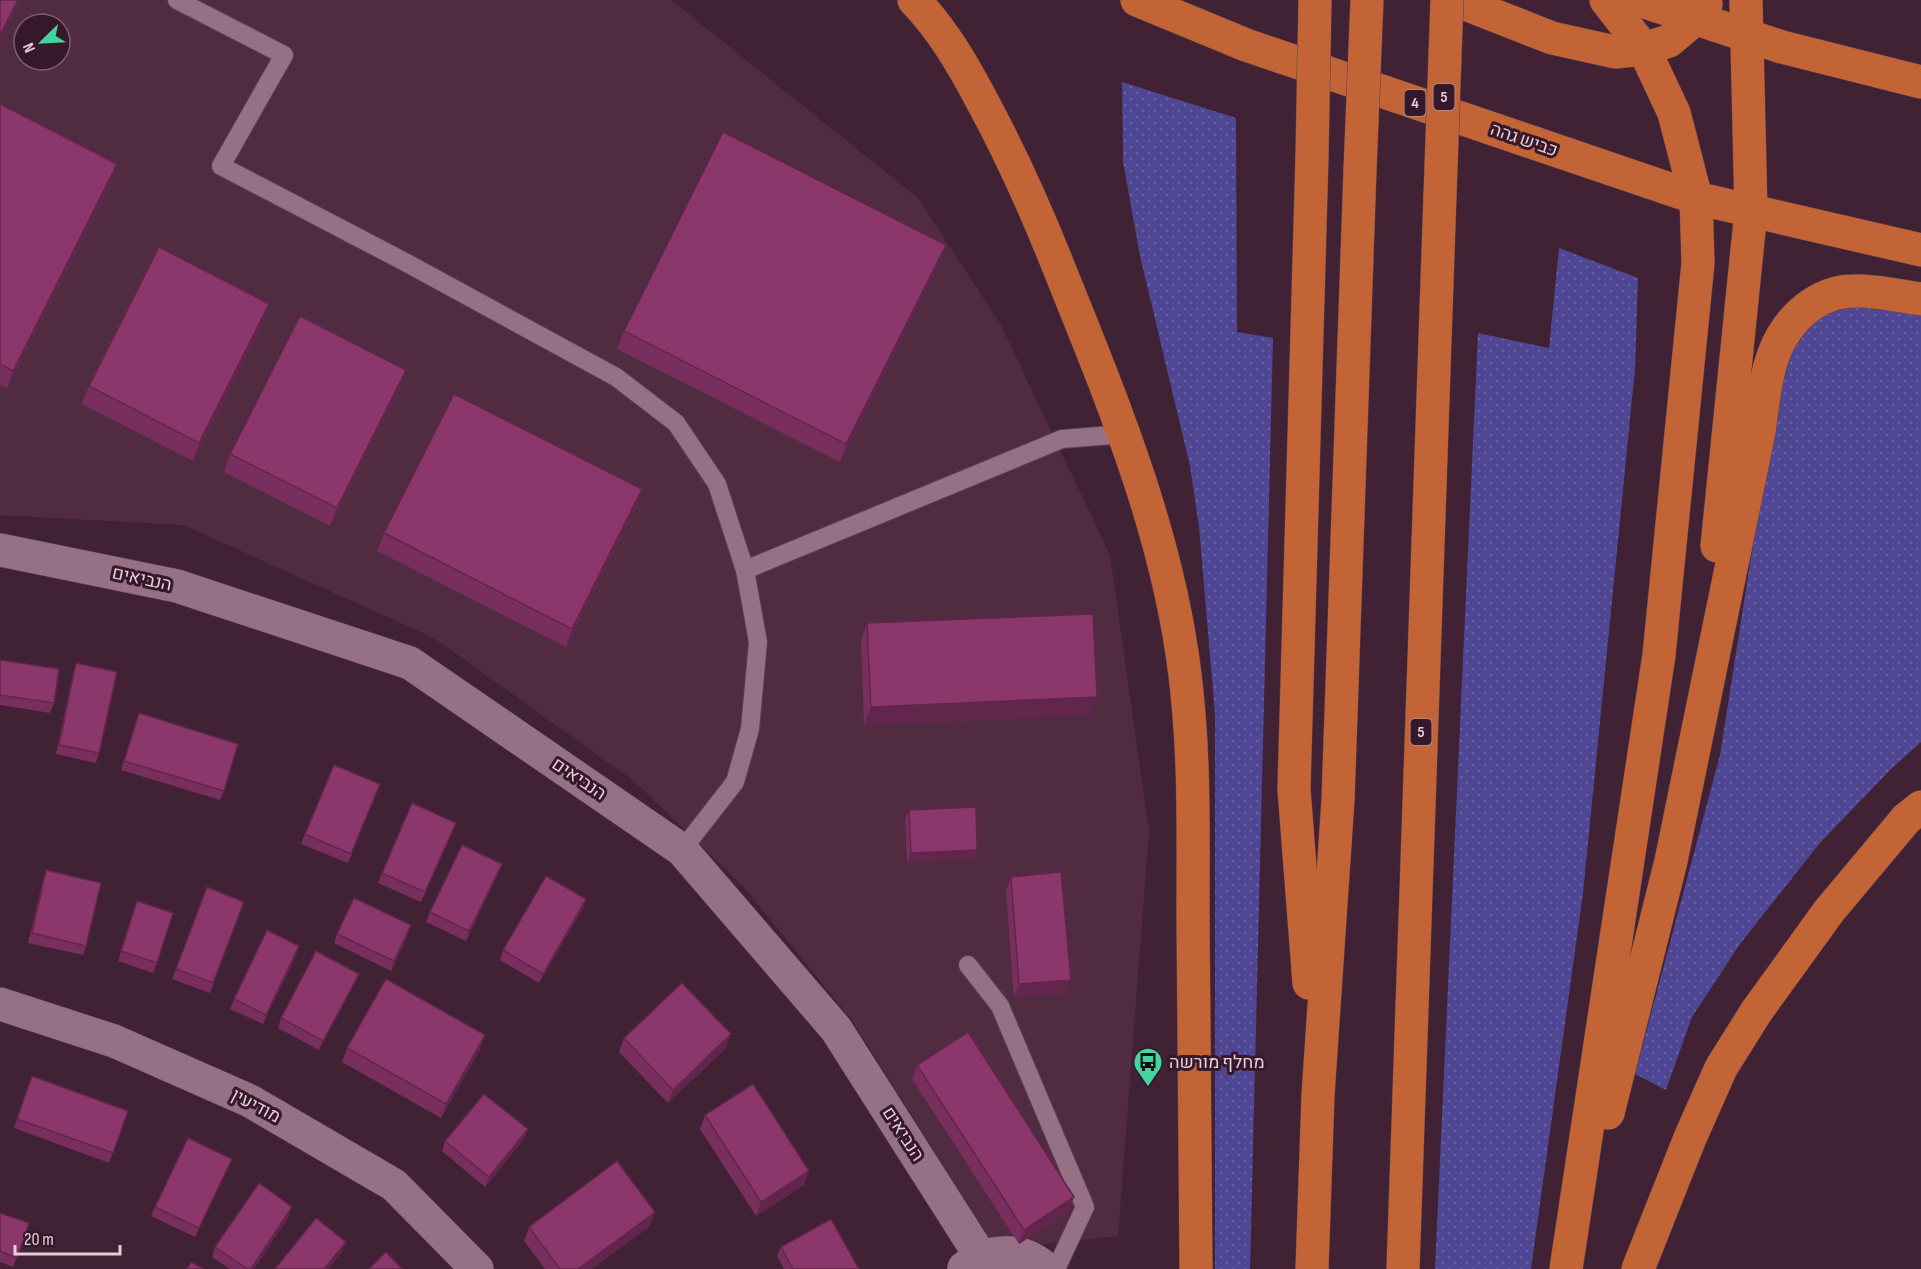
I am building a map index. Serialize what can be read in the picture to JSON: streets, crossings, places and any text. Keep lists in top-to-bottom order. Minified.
{"streets":{"highway":["5","4","כביש גהה"],"street":["הנביאים","מודיעין"]},"places":{"bus stop":["מחלף מורשה"]},"scale_bar":"20 m","north":"bottom left"}
